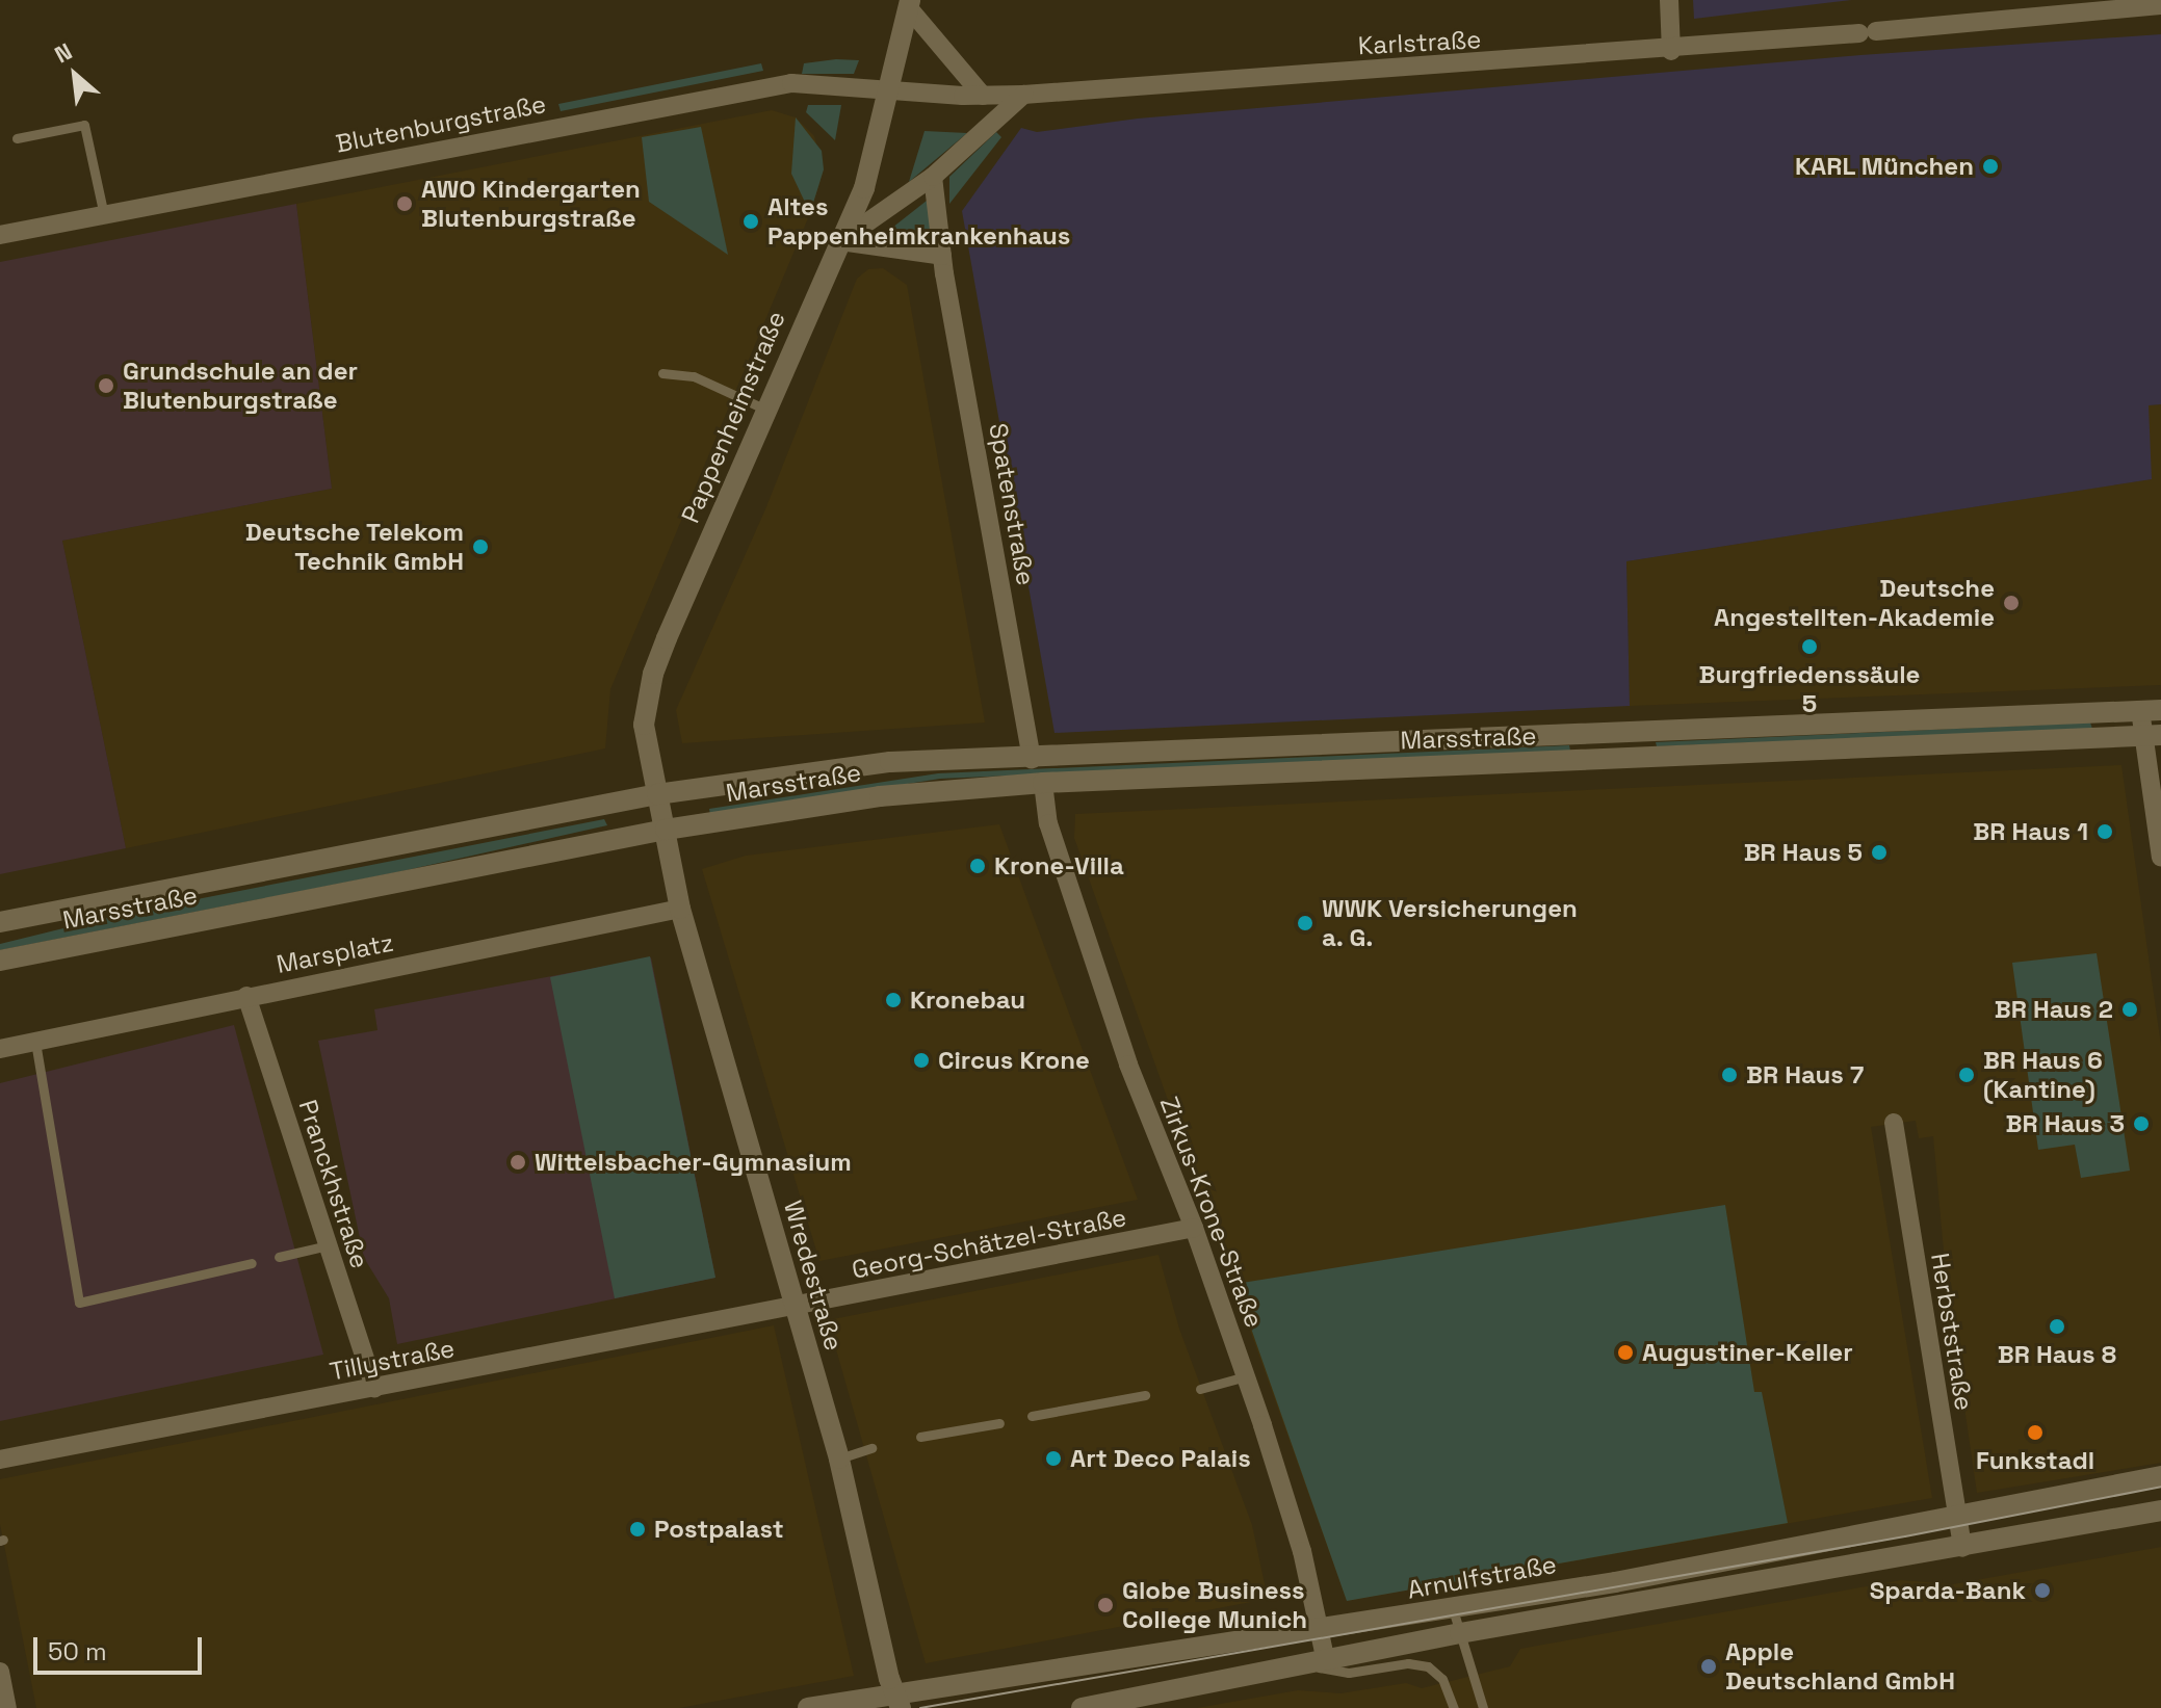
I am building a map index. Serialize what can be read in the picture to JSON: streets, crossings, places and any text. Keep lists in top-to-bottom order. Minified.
{"streets":{"main road":["Pappenheimstraße","Marsstraße","Wredestraße","Arnulfstraße"],"street":["Karlstraße","Blutenburgstraße","Spatenstraße","Marsplatz","Pranckhstraße","Zirkus-Krone-Straße","Georg-Schätzel-Straße","Herbststraße","Tillystraße"]},"crossings":[["Karlstraße","Blutenburgstraße"],["Karlstraße","Pappenheimstraße"],["Blutenburgstraße","Pappenheimstraße"],["Pappenheimstraße","Marsstraße"],["Pappenheimstraße","Wredestraße"],["Spatenstraße","Marsstraße"],["Marsstraße","Zirkus-Krone-Straße"],["Marsplatz","Pranckhstraße"],["Marsplatz","Wredestraße"],["Pranckhstraße","Tillystraße"],["Zirkus-Krone-Straße","Georg-Schätzel-Straße"],["Zirkus-Krone-Straße","Arnulfstraße"],["Georg-Schätzel-Straße","Wredestraße"],["Georg-Schätzel-Straße","Tillystraße"],["Wredestraße","Tillystraße"],["Wredestraße","Arnulfstraße"],["Herbststraße","Arnulfstraße"]],"places":["KARL München","AWO Kindergarten Blutenburgstraße","Altes Pappenheimkrankenhaus","Grundschule an der Blutenburgstraße","Deutsche Telekom Technik GmbH","Deutsche Angestellten-Akademie","Burgfriedenssäule 5","BR Haus 1","BR Haus 5","Krone-Villa","WWK Versicherungen a. G.","Kronebau","BR Haus 2","Circus Krone","BR Haus 7","BR Haus 6 (Kantine)","BR Haus 3","Wittelsbacher-Gymnasium","BR Haus 8","Augustiner-Keller","Funkstadl","Art Deco Palais","Postpalast","Sparda-Bank","Globe Business College Munich","Apple Deutschland GmbH"],"scale_bar":"50 m","north":"top left"}
